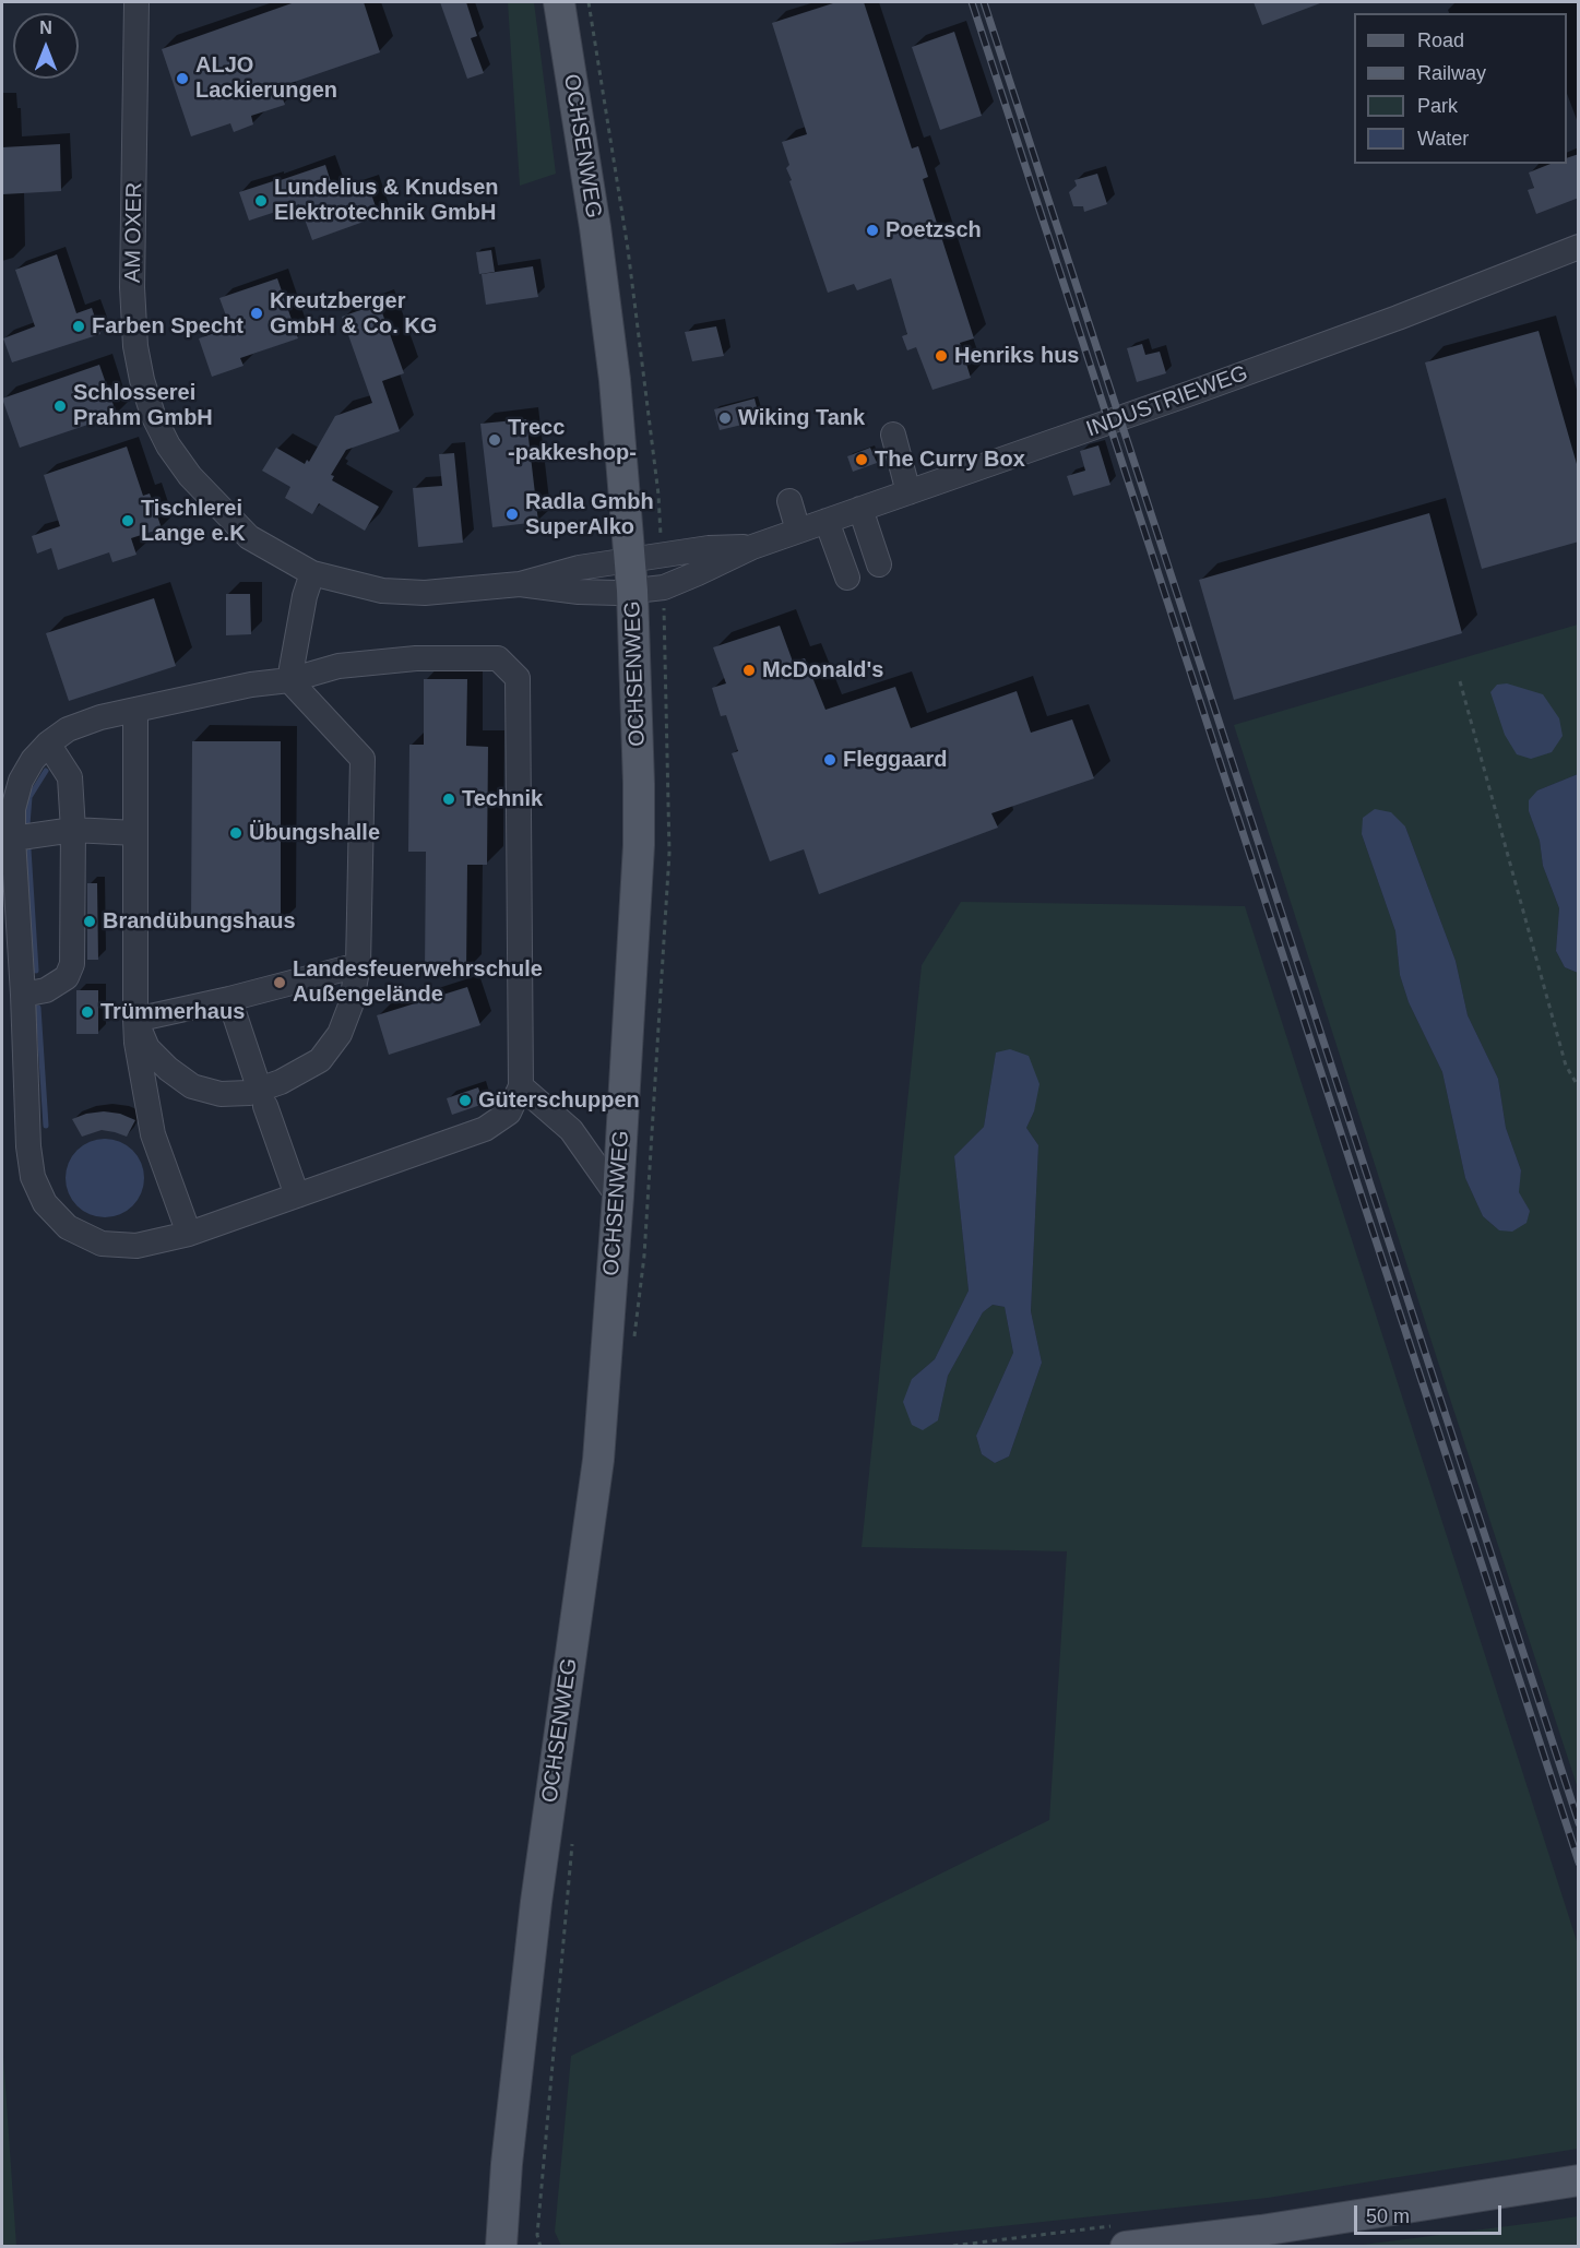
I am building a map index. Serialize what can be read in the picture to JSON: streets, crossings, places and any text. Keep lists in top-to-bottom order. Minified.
{"streets":{"main road":["OCHSENWEG"],"street":["AM OXER","INDUSTRIEWEG"]},"crossings":[["OCHSENWEG","AM OXER"],["OCHSENWEG","INDUSTRIEWEG"],["AM OXER","INDUSTRIEWEG"]],"places":["ALJO Lackierungen","Lundelius & Knudsen Elektrotechnik GmbH","Poetzsch","Kreutzberger GmbH & Co. KG","Farben Specht","Henriks hus","Schlosserei Prahm GmbH","Wiking Tank","Trecc -pakkeshop-","The Curry Box","Radla Gmbh SuperAlko","Tischlerei Lange e.K","McDonald's","Fleggaard","Technik","Übungshalle","Brandübungshaus","Landesfeuerwehrschule Außengelände","Trümmerhaus","Güterschuppen"],"legend":["Road","Railway","Park","Water"],"scale_bar":"50 m","north":"top"}
